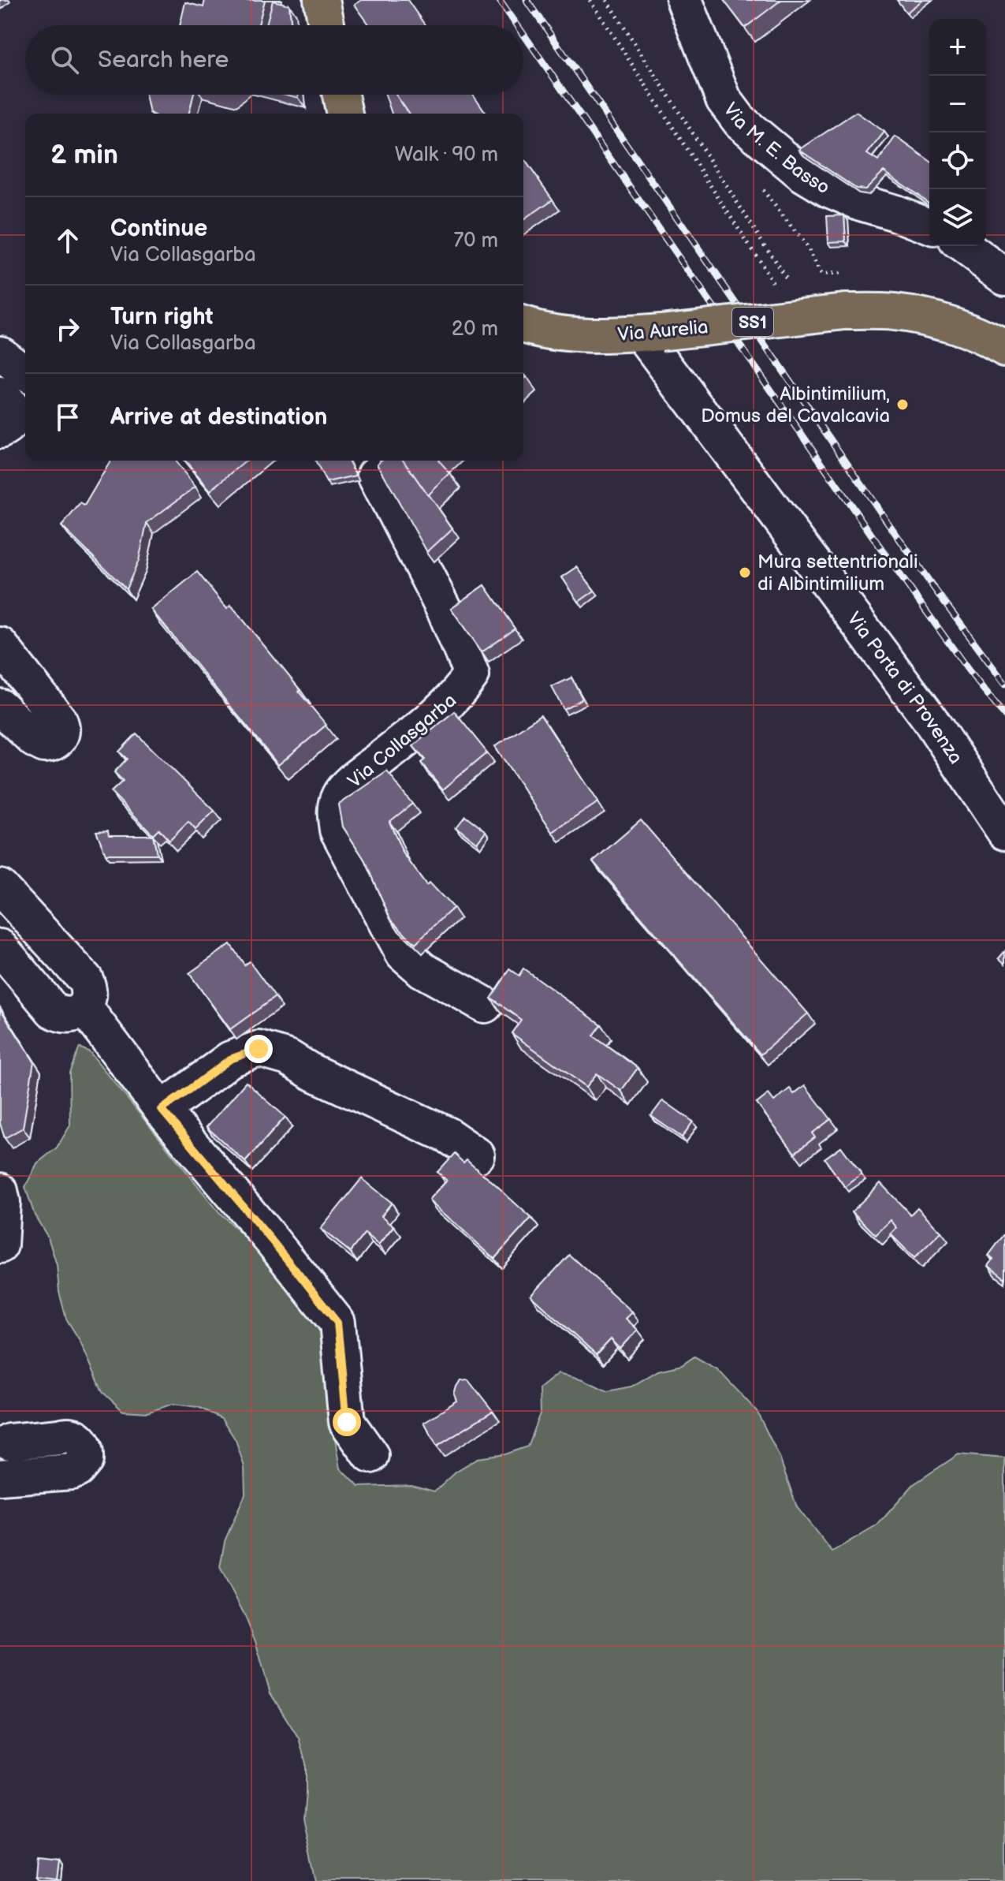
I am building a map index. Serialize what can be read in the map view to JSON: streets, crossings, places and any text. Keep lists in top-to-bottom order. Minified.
{"streets":{"main road":["SS1","Via Aurelia"],"street":["Via M. E. Basso","Via Porta di Provenza","Via Collasgarba"]},"crossings":[["Via Aurelia","Via Porta di Provenza"]],"places":["Albintimilium, Domus del Cavalcavia","Mura settentrionali di Albintimilium"],"page":{"map_buttons":["+","−"],"search":"Search here","heading":["2 min","Walk · 90 m"],"list":[["Continue","Via Collasgarba","70 m"],["Turn right","Via Collasgarba","20 m"],"Arrive at destination"]}}
